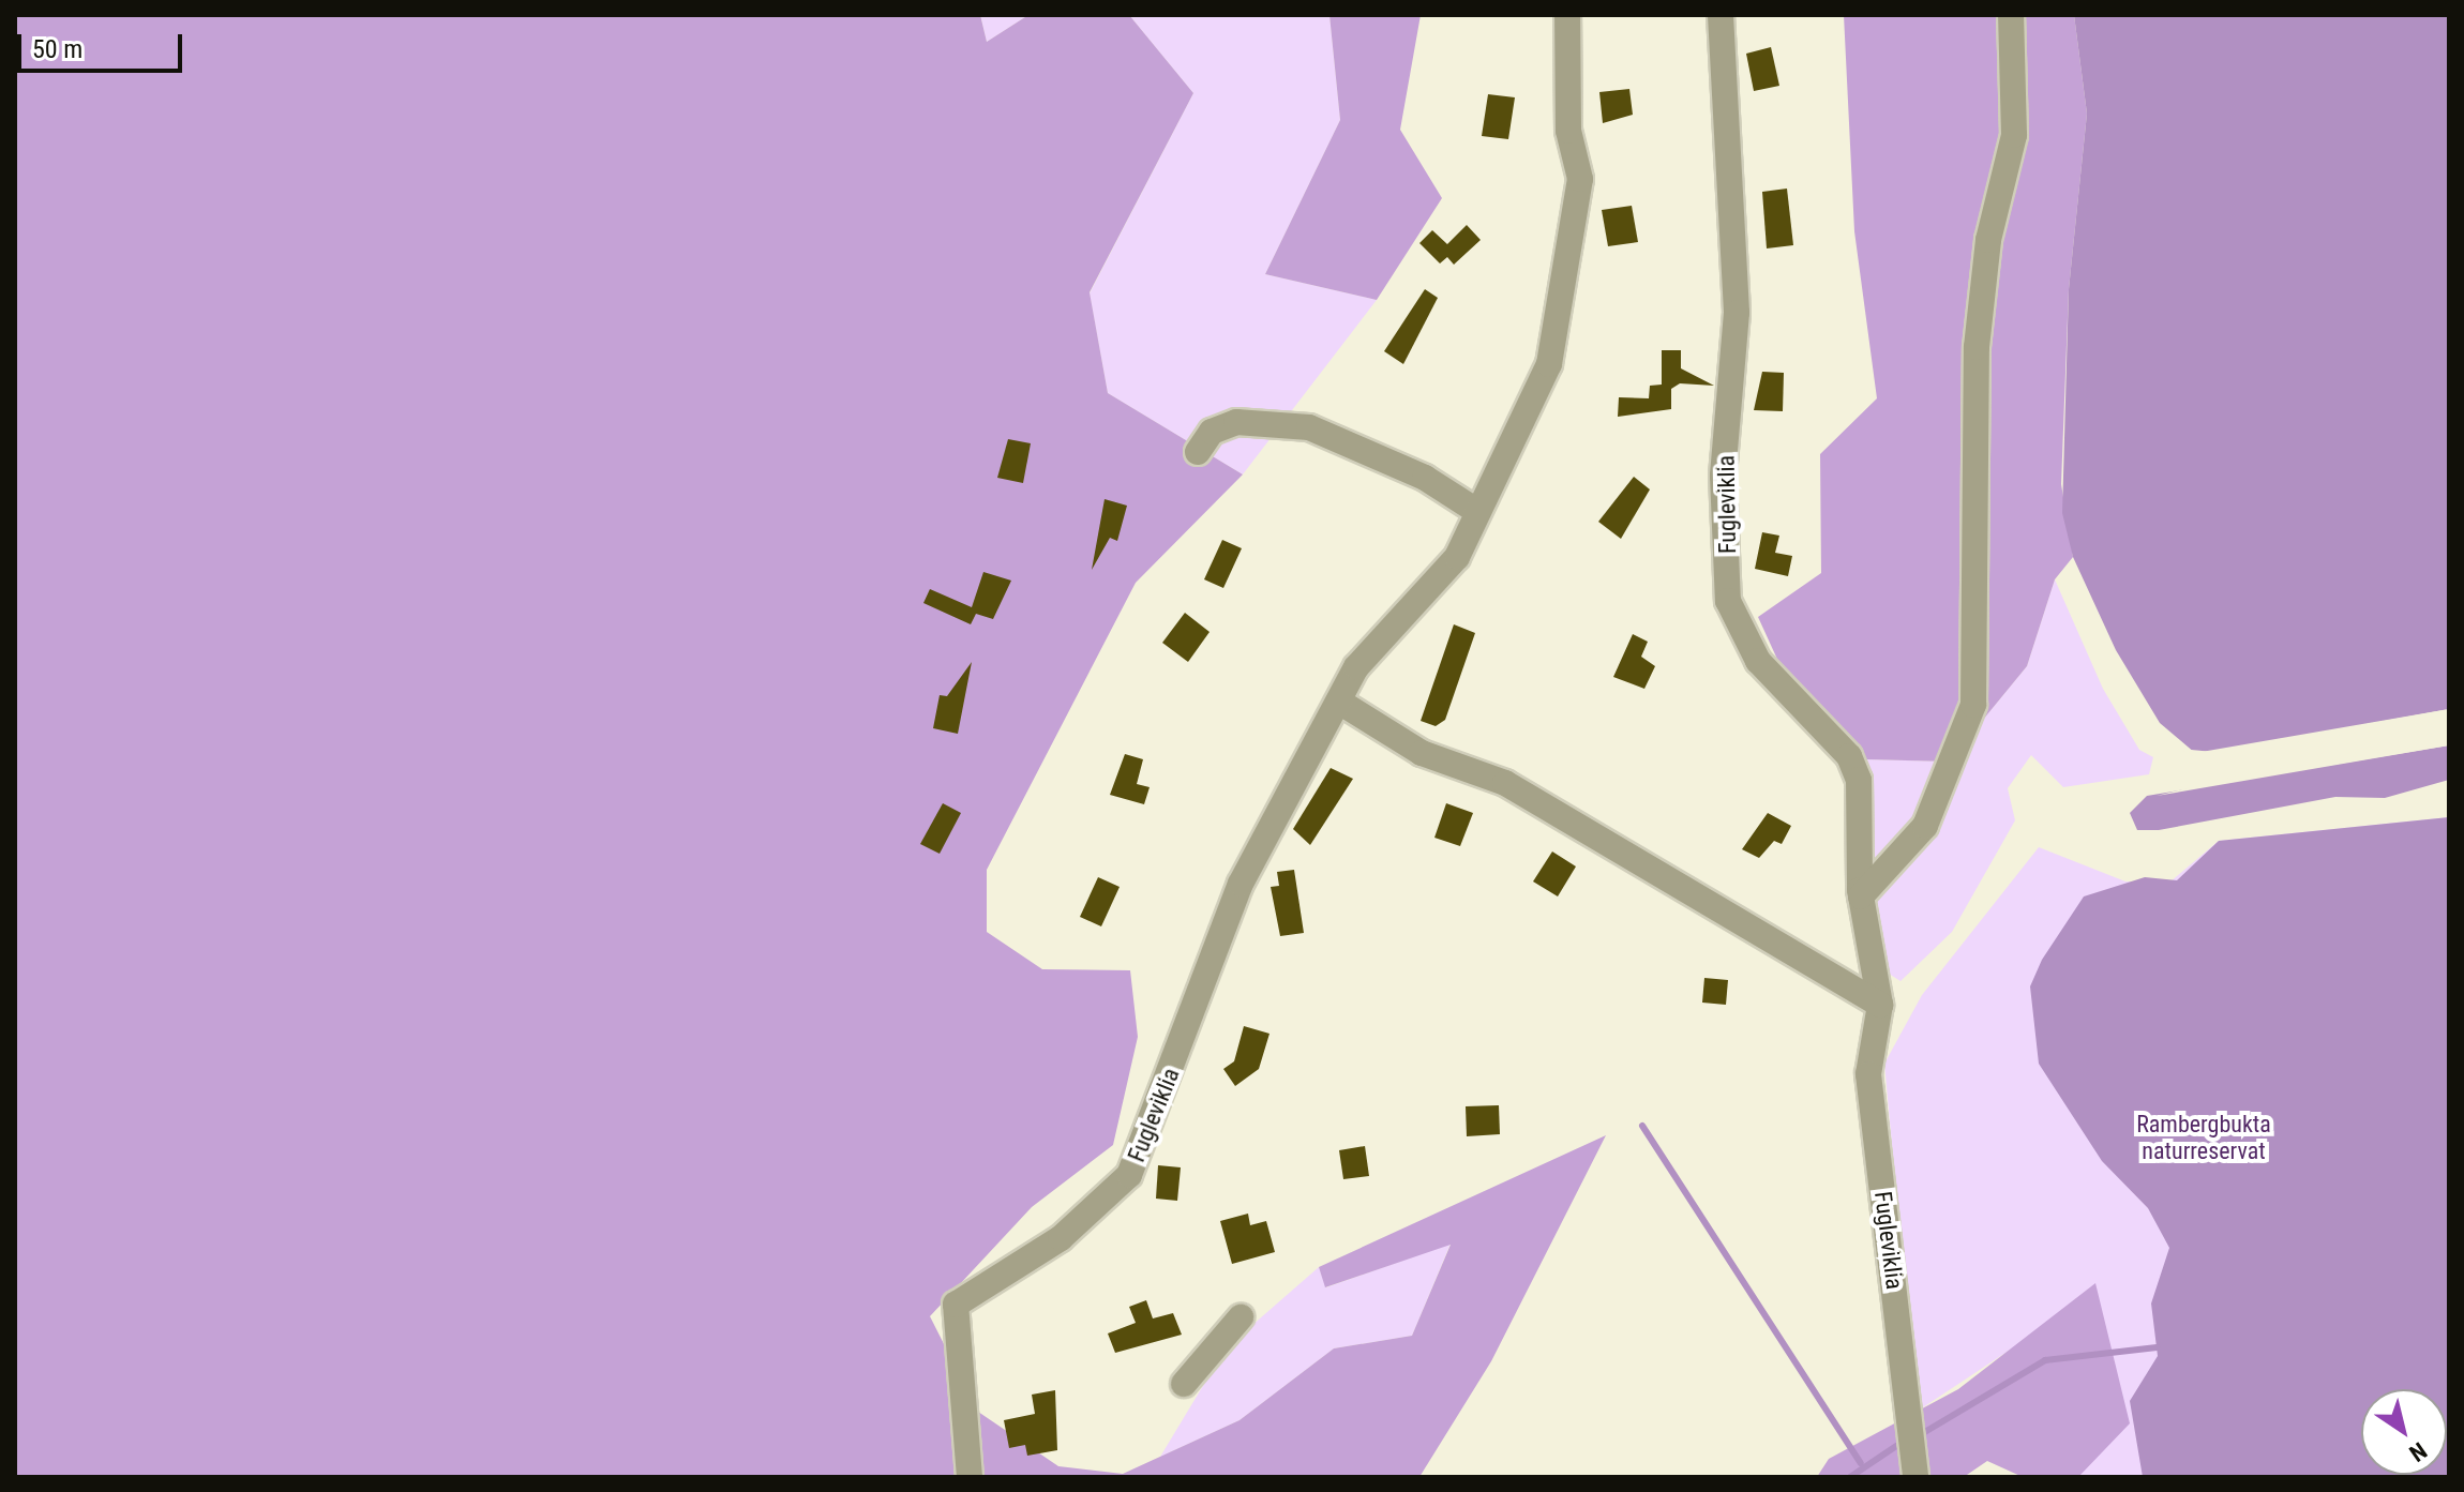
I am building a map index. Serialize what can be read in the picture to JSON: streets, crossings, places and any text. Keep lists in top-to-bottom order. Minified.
{"streets":{"street":["Fugleviklia"]},"parks":["Rambergbukta naturreservat"],"scale_bar":"50 m","north":"bottom right"}
